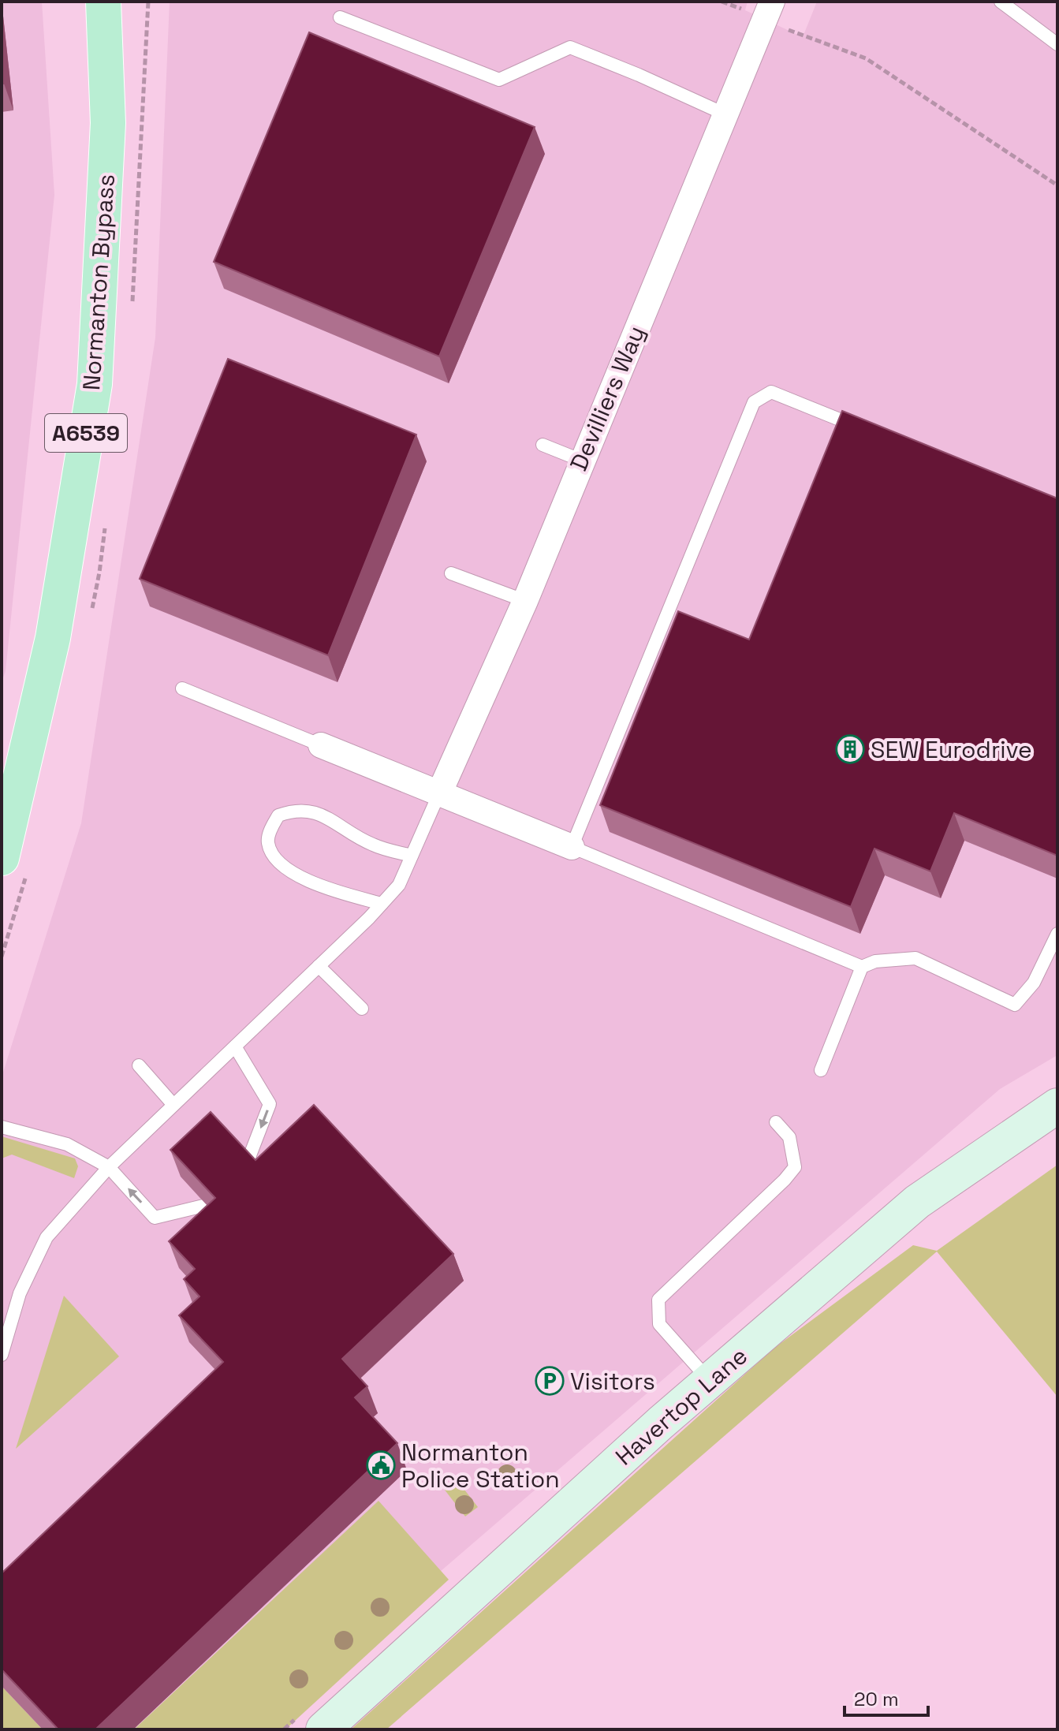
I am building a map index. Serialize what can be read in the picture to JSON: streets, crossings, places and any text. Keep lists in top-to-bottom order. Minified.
{"streets":{"main road":["Normanton Bypass","A6539","Havertop Lane"],"street":["Devilliers Way"]},"places":{"building":["SEW Eurodrive"],"parking":["Visitors"],"public building":["Normanton Police Station"]},"scale_bar":"20 m"}
